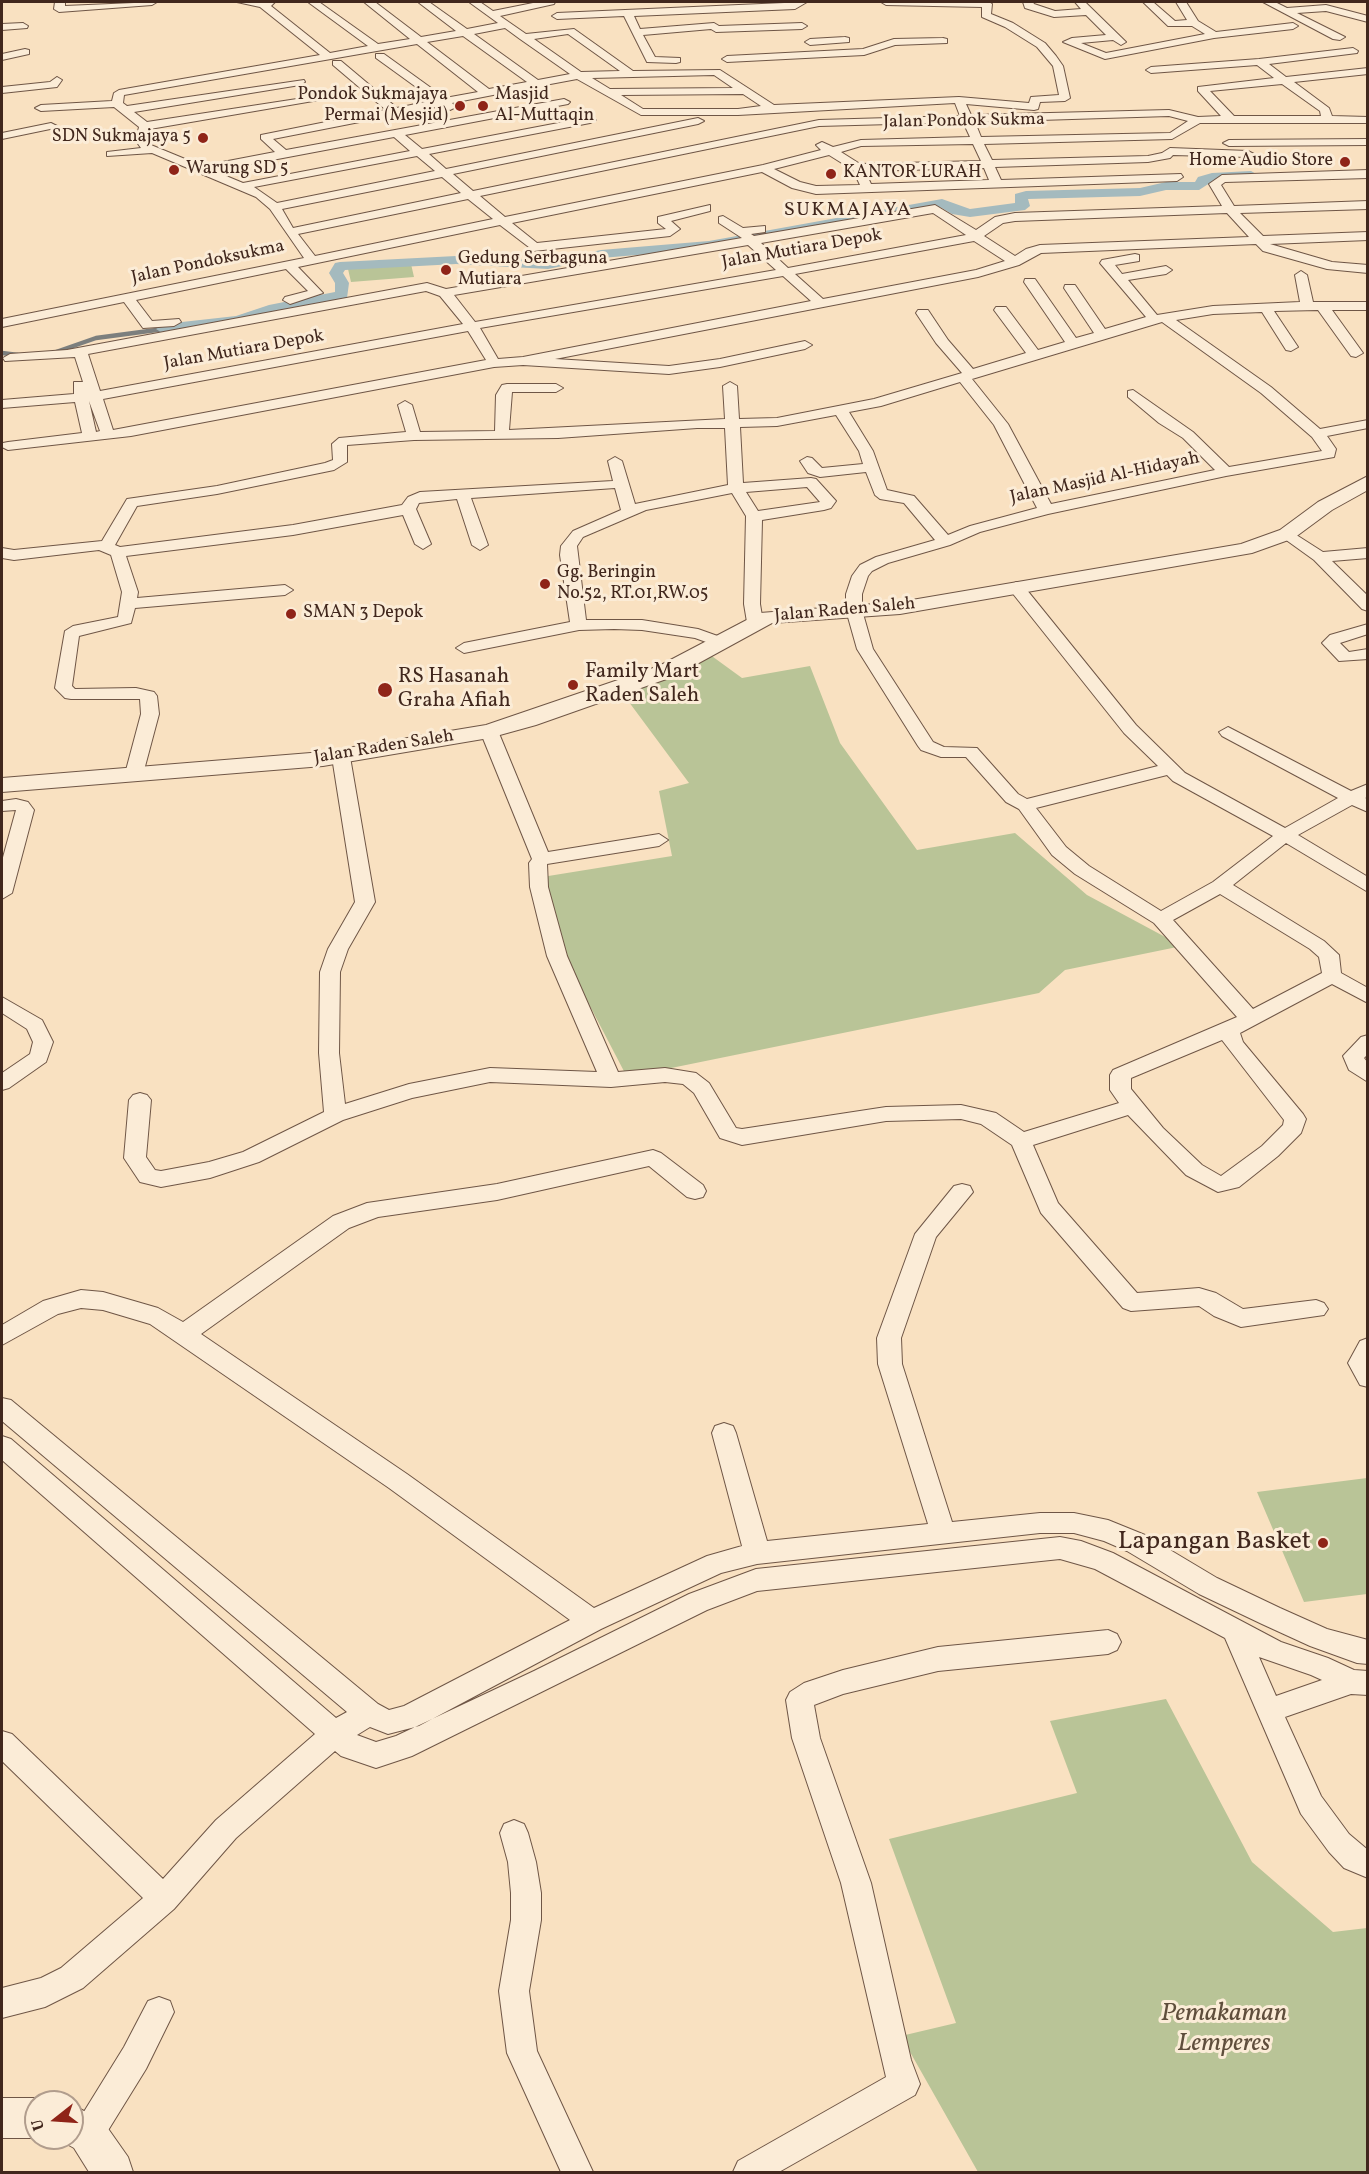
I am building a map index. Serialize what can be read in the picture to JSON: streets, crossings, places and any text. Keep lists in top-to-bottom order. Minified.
{"streets":{"street":["Jalan Pondok Sukma","Jalan Mutiara Depok","Jalan Pondoksukma","Jalan Masjid Al-Hidayah","Jalan Raden Saleh"]},"crossings":[["Jalan Pondok Sukma","Jalan Pondoksukma"],["Jalan Masjid Al-Hidayah","Jalan Raden Saleh"]],"districts":["SUKMAJAYA"],"parks":["Pemakaman Lemperes"],"places":["Pondok Sukmajaya Permai (Mesjid)","Masjid Al-Muttaqin","SDN Sukmajaya 5","Home Audio Store","Warung SD 5","KANTOR LURAH","Gedung Serbaguna Mutiara","Gg. Beringin No.52, RT.01,RW.05","SMAN 3 Depok","Family Mart Raden Saleh","RS Hasanah Graha Afiah","Lapangan Basket"],"north":"left"}
